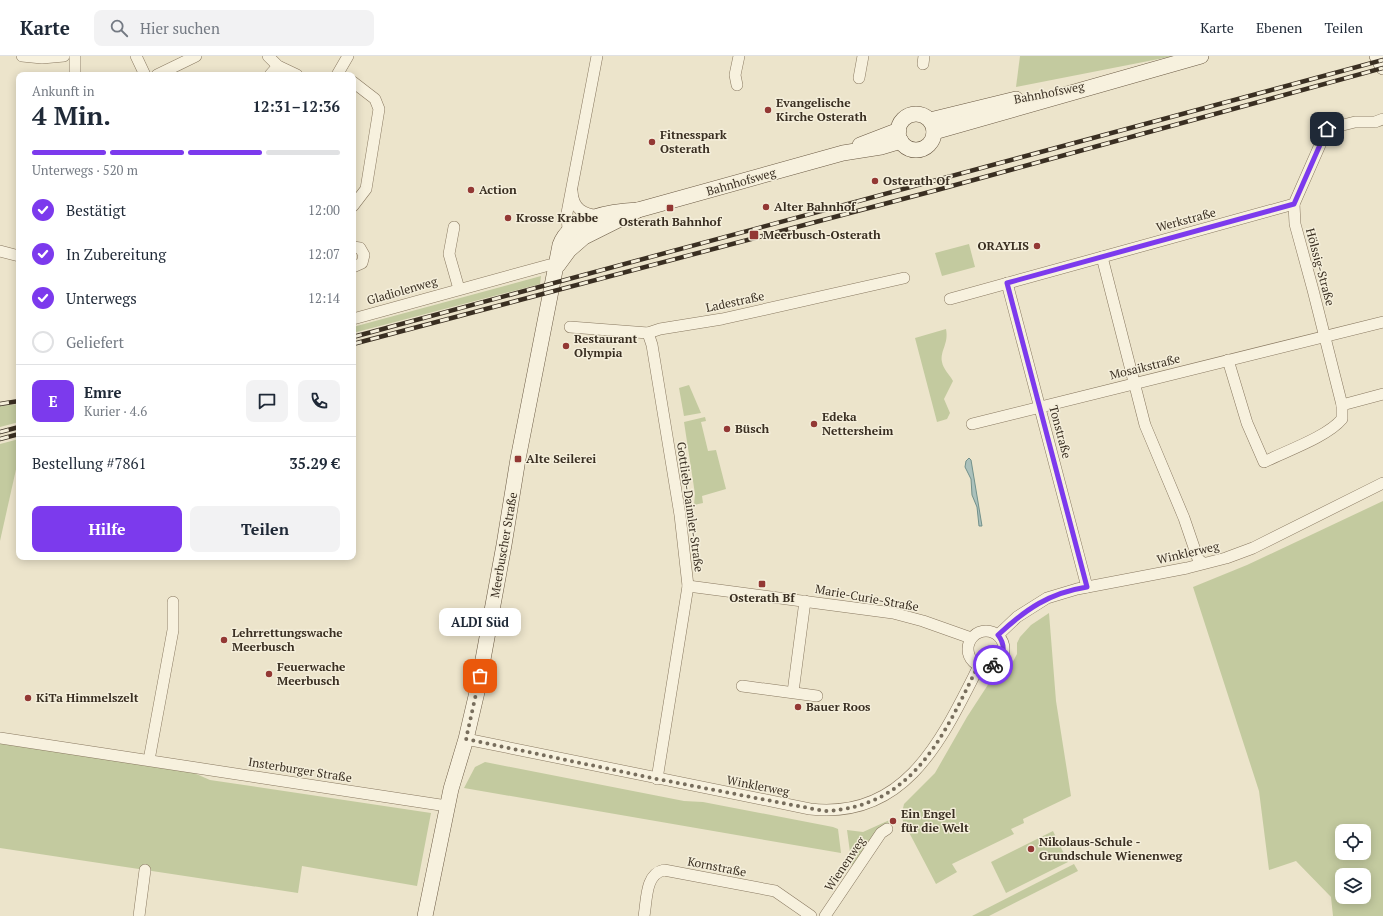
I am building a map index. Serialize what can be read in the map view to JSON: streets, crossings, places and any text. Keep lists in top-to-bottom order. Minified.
{"streets":{"main road":["Bahnhofsweg","Meerbuscher Straße"],"street":["Werkstraße","Hölssig-Straße","Gladiolenweg","Ladestraße","Mosaikstraße","Tonstraße","Gottlieb-Daimler-Straße","Winklerweg","Marie-Curie-Straße","Insterburger Straße","Wienenweg","Kornstraße"]},"crossings":[["Bahnhofsweg","Meerbuscher Straße"],["Werkstraße","Hölssig-Straße"],["Werkstraße","Tonstraße"],["Hölssig-Straße","Mosaikstraße"],["Gladiolenweg","Meerbuscher Straße"],["Ladestraße","Gottlieb-Daimler-Straße"],["Mosaikstraße","Tonstraße"],["Tonstraße","Winklerweg"],["Gottlieb-Daimler-Straße","Winklerweg"],["Gottlieb-Daimler-Straße","Marie-Curie-Straße"],["Meerbuscher Straße","Winklerweg"],["Meerbuscher Straße","Insterburger Straße"],["Winklerweg","Marie-Curie-Straße"]],"places":{"other":["Evangelische Kirche Osterath","Fitnesspark Osterath","Osterath Of","Action","Alter Bahnhof","Krosse Krabbe","ORAYLIS","Restaurant Olympia","Edeka Nettersheim","Büsch","Lehrrettungswache Meerbusch","Feuerwache Meerbusch","ALDI Süd","KiTa Himmelszelt","Bauer Roos","Ein Engel für die Welt","Nikolaus-Schule - Grundschule Wienenweg"],"transit":["Osterath Bahnhof","Meerbusch-Osterath","Alte Seilerei","Osterath Bf"]},"page":{"header":"Karte","search":"Hier suchen","nav":["Karte","Ebenen","Teilen"],"heading":["4 Min.","Ankunft in","12:31–12:36"],"panel":["Emre","Kurier · 4.6","Bestellung #7861","35.29 €"],"bar":"Unterwegs · 520 m","list":[["Bestätigt","12:00"],["In Zubereitung","12:07"],["Unterwegs","12:14"],"Geliefert"],"round":"E","buttons":["Hilfe","Teilen"],"bubble":"ALDI Süd"}}
